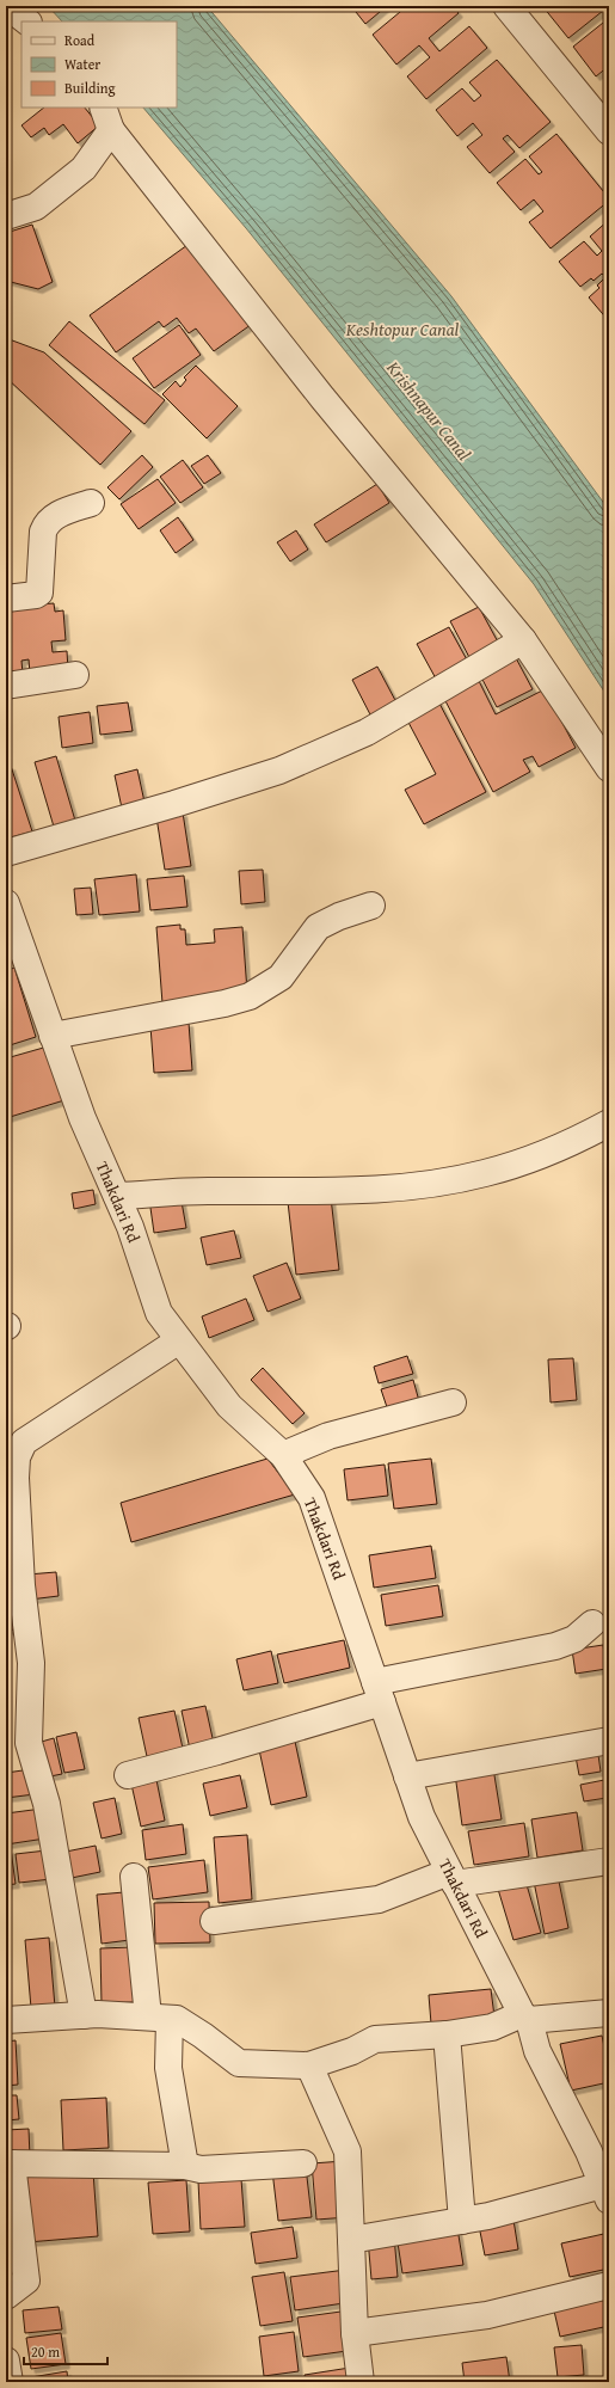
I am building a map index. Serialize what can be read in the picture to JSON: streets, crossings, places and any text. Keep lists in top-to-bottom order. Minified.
{"streets":{"street":["Thakdari Rd"]},"water":["Keshtopur Canal","Krishnapur Canal"],"legend":["Road","Water","Building"],"scale_bar":"20 m"}
